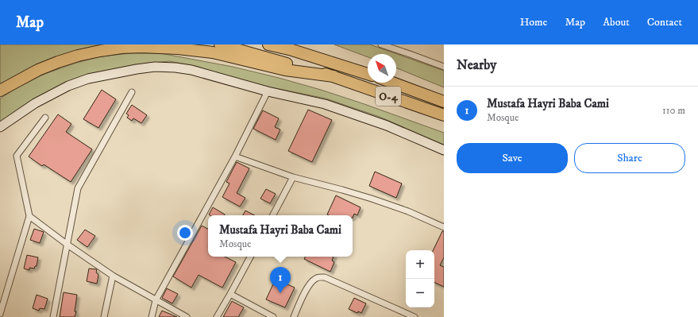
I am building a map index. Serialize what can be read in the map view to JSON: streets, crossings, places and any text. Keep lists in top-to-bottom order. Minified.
{"streets":{"highway":["O-4"]},"north":"top left","page":{"header":"Map","nav":["Home","Map","About","Contact"],"heading":"Nearby","list":[{"mark":"1","name":"Mustafa Hayri Baba Cami","note":"Mosque","value":"110 m"}],"buttons":["Save","Share"],"popup":["Mustafa Hayri Baba Cami","Mosque"],"map_buttons":["+","−"],"pins":"1"}}
